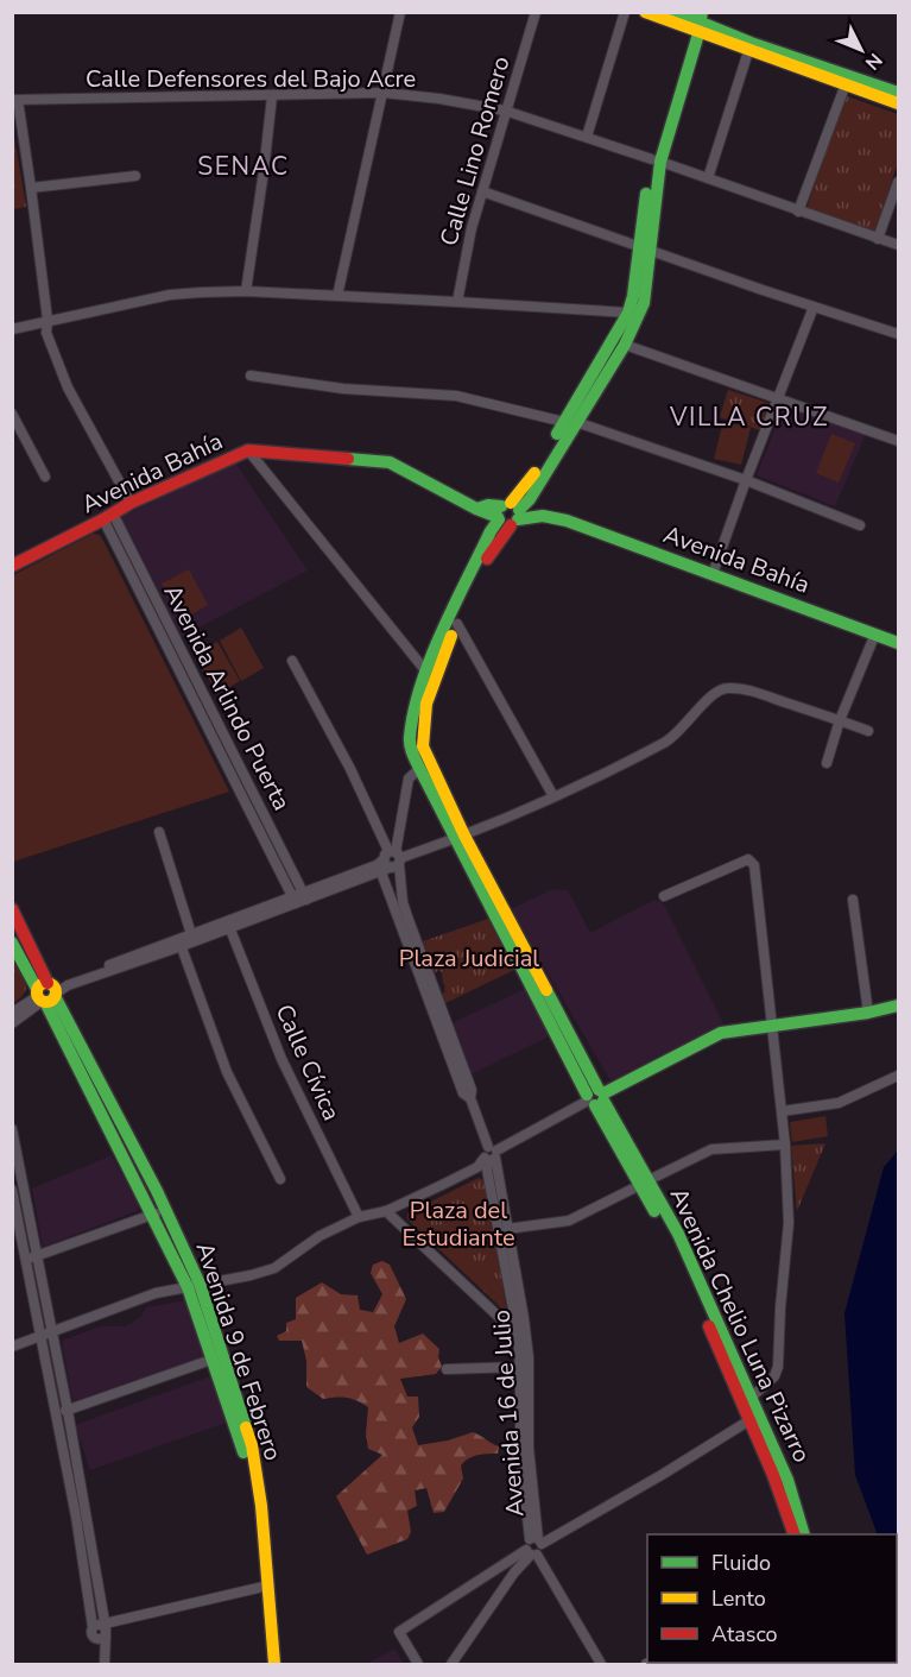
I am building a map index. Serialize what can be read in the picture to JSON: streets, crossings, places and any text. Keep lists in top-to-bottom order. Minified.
{"streets":{"main road":["Avenida Bahía","Avenida Chelio Luna Pizarro","Avenida 9 de Febrero"],"street":["Calle Defensores del Bajo Acre","Calle Lino Romero","Avenida Arlindo Puerta","Calle Cívica","Avenida 16 de Julio"]},"crossings":[["Calle Defensores del Bajo Acre","Calle Lino Romero"],["Avenida Bahía","Avenida Arlindo Puerta"],["Avenida Bahía","Avenida Chelio Luna Pizarro"],["Avenida Chelio Luna Pizarro","Avenida 16 de Julio"]],"districts":["SENAC","VILLA CRUZ"],"parks":["Plaza Judicial","Plaza del Estudiante"],"legend":["Fluido","Lento","Atasco"],"north":"bottom right"}
